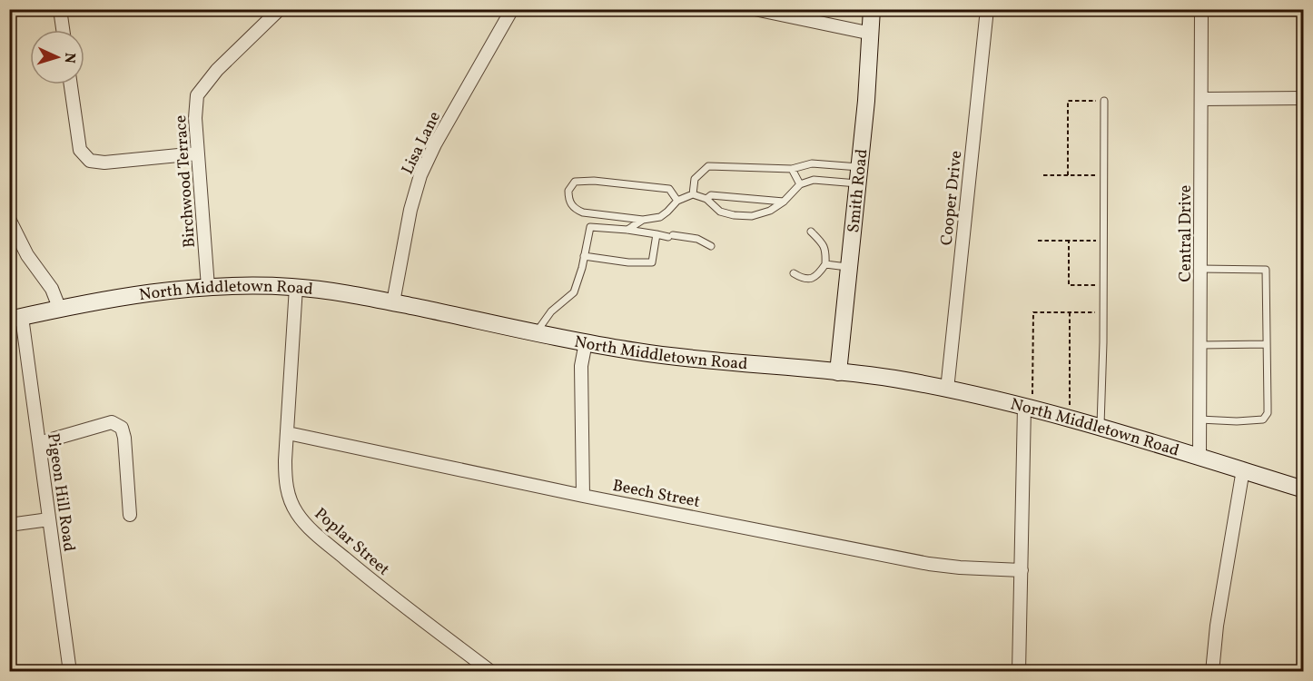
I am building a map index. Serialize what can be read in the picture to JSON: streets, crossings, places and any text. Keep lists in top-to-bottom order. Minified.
{"streets":{"street":["Lisa Lane","Birchwood Terrace","Smith Road","Cooper Drive","Central Drive","North Middletown Road","Pigeon Hill Road","Beech Street","Poplar Street"]},"crossings":[["Lisa Lane","North Middletown Road"],["Birchwood Terrace","North Middletown Road"],["Smith Road","North Middletown Road"],["Cooper Drive","North Middletown Road"],["Central Drive","North Middletown Road"],["North Middletown Road","Pigeon Hill Road"],["North Middletown Road","Poplar Street"],["Beech Street","Poplar Street"]],"north":"right"}
